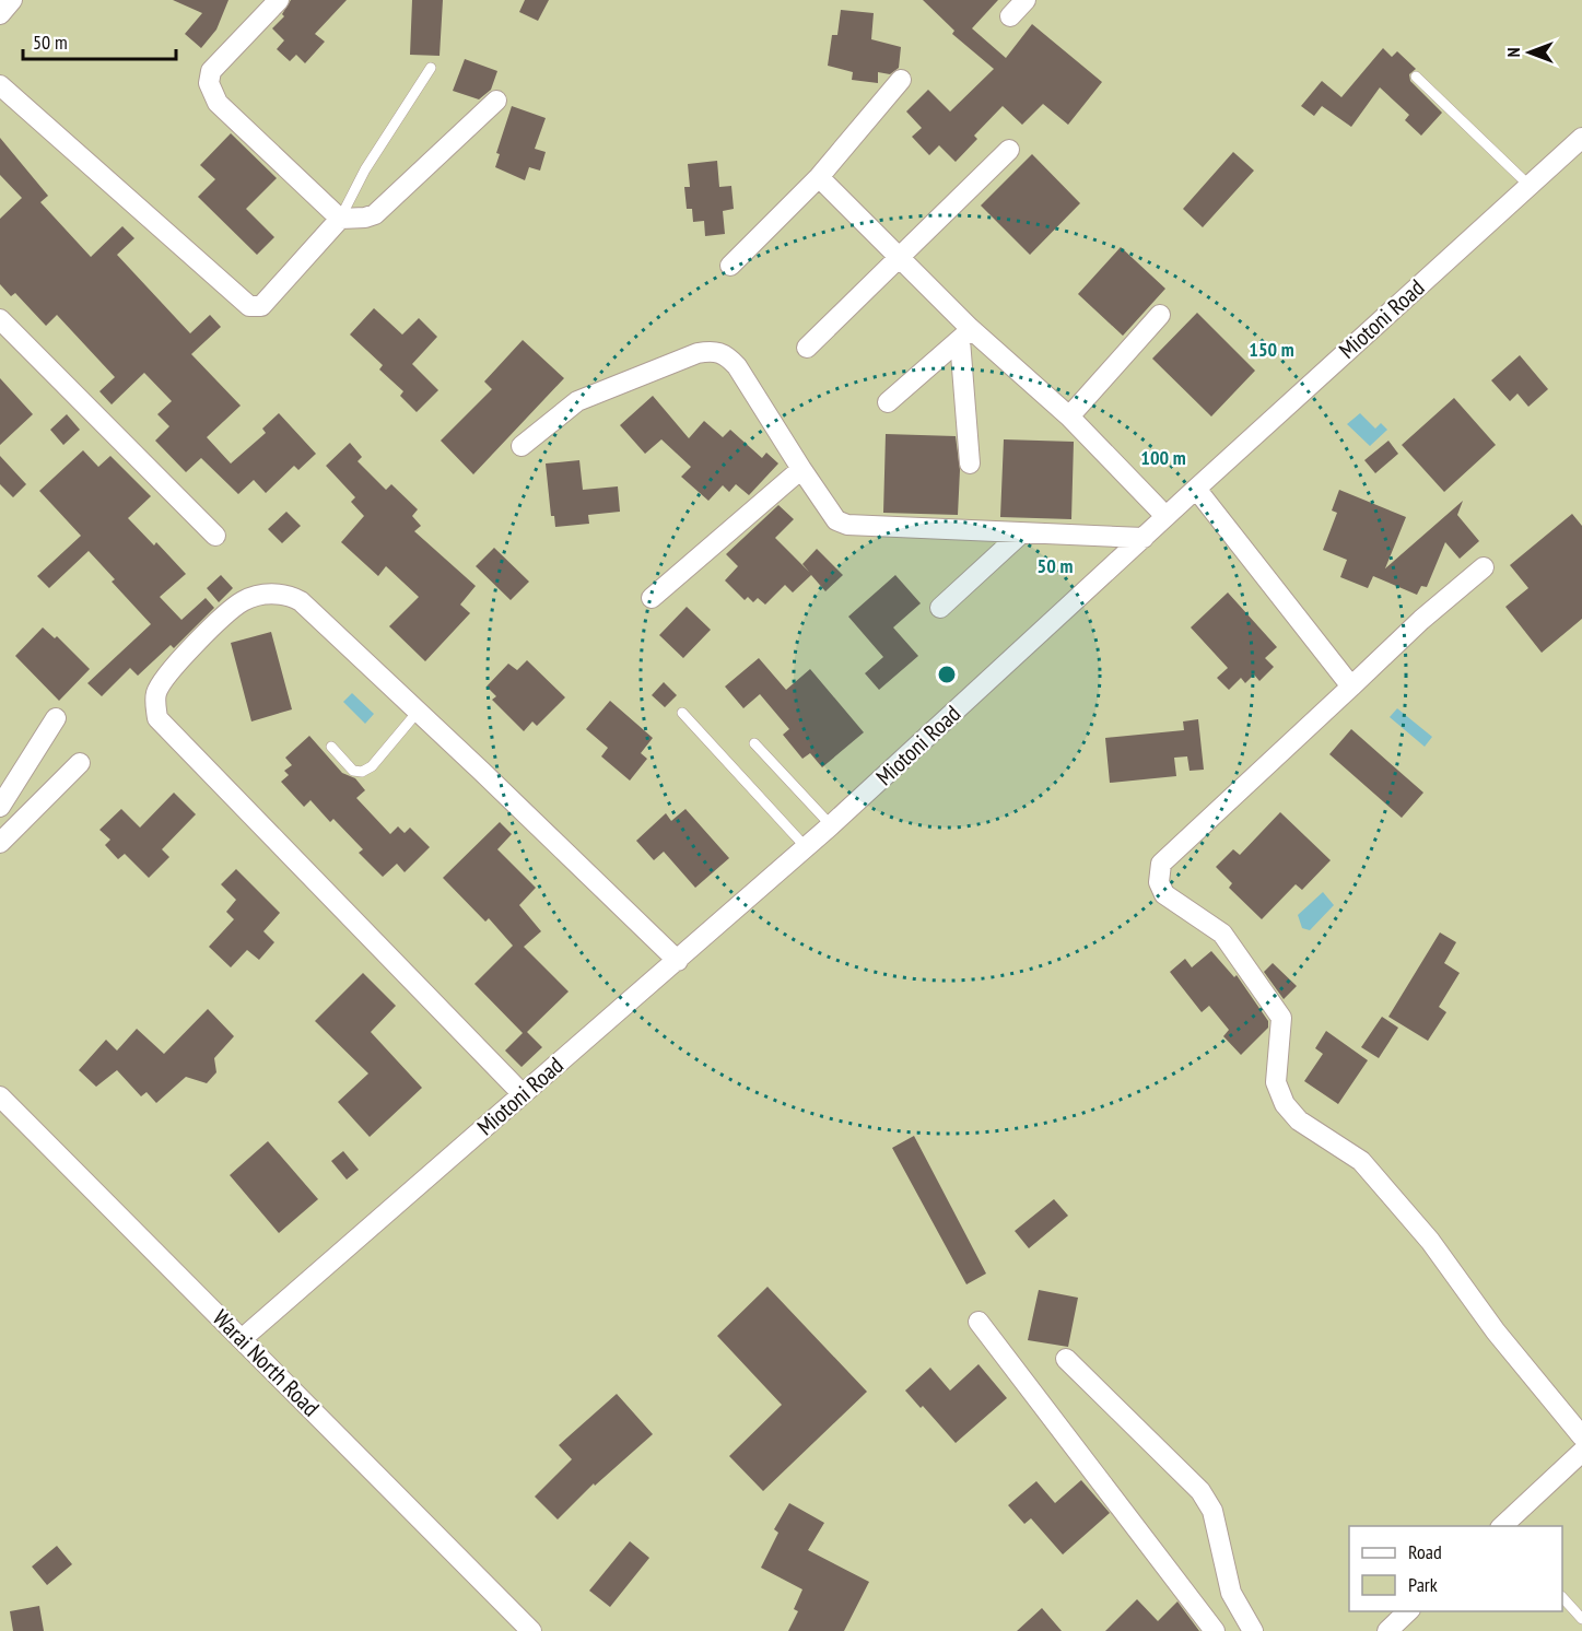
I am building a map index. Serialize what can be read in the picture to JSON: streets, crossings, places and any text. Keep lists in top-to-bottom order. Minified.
{"streets":{"street":["Miotoni Road","Warai North Road"]},"crossings":[["Miotoni Road","Warai North Road"]],"legend":["Road","Park"],"scale_bar":"50 m","north":"left","rings":["150 m","100 m","50 m"]}
